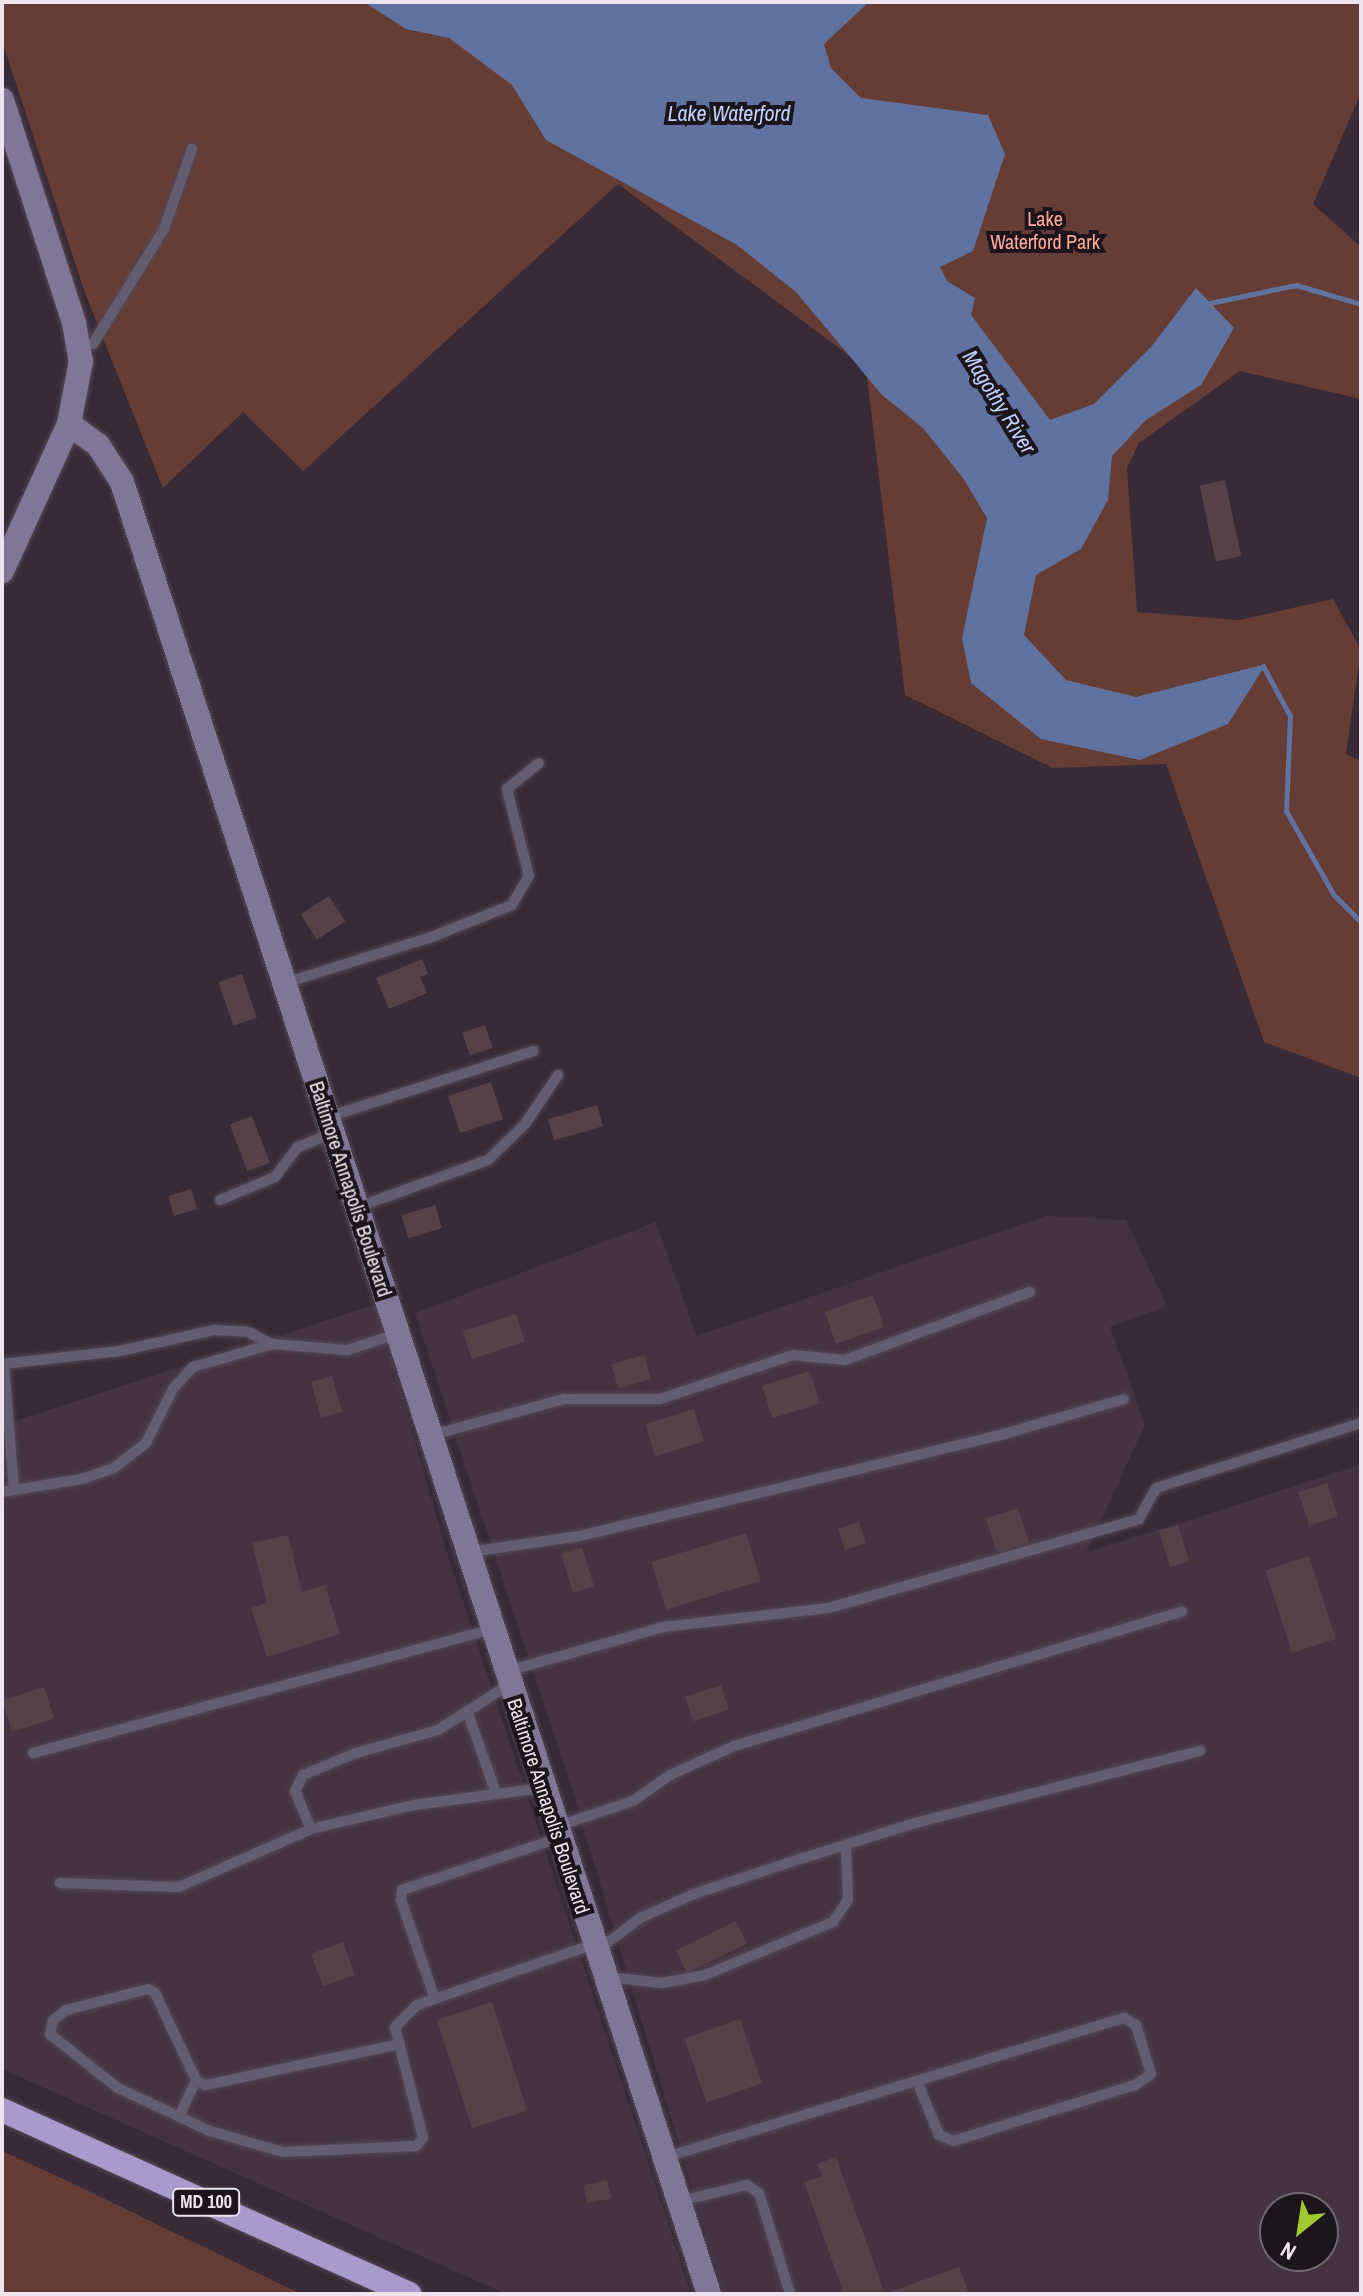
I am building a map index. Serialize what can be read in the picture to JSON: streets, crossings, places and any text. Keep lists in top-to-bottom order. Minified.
{"streets":{"highway":["MD 100"],"street":["Baltimore Annapolis Boulevard"]},"water":["Lake Waterford","Magothy River"],"parks":["Lake Waterford Park"],"north":"bottom left"}
